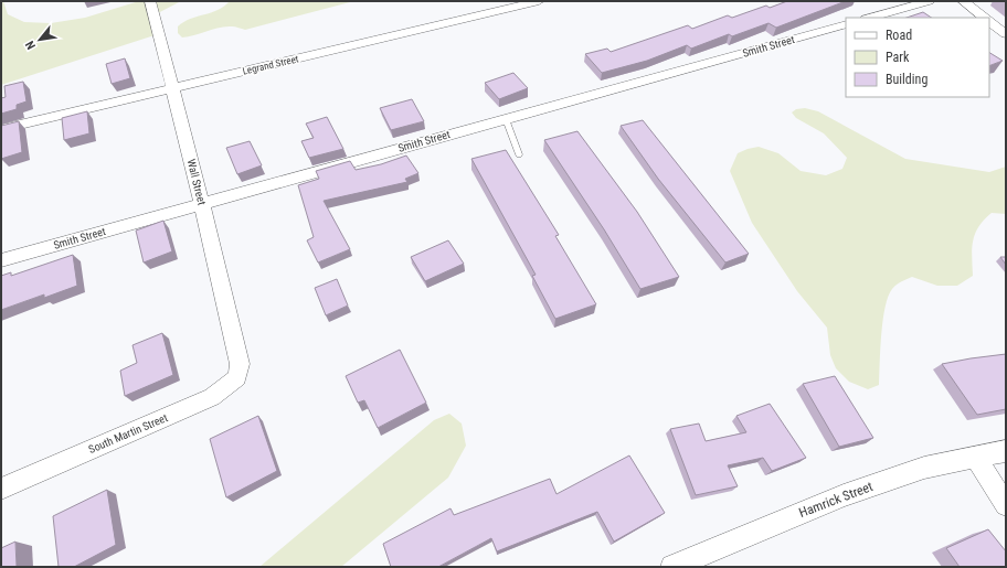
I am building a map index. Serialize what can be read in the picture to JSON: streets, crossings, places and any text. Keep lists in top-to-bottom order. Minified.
{"streets":{"street":["Smith Street","Legrand Street","Wall Street","South Martin Street","Hamrick Street"]},"crossings":[["Smith Street","Wall Street"],["Legrand Street","Wall Street"],["Wall Street","South Martin Street"]],"legend":["Road","Park","Building"],"north":"bottom left"}
